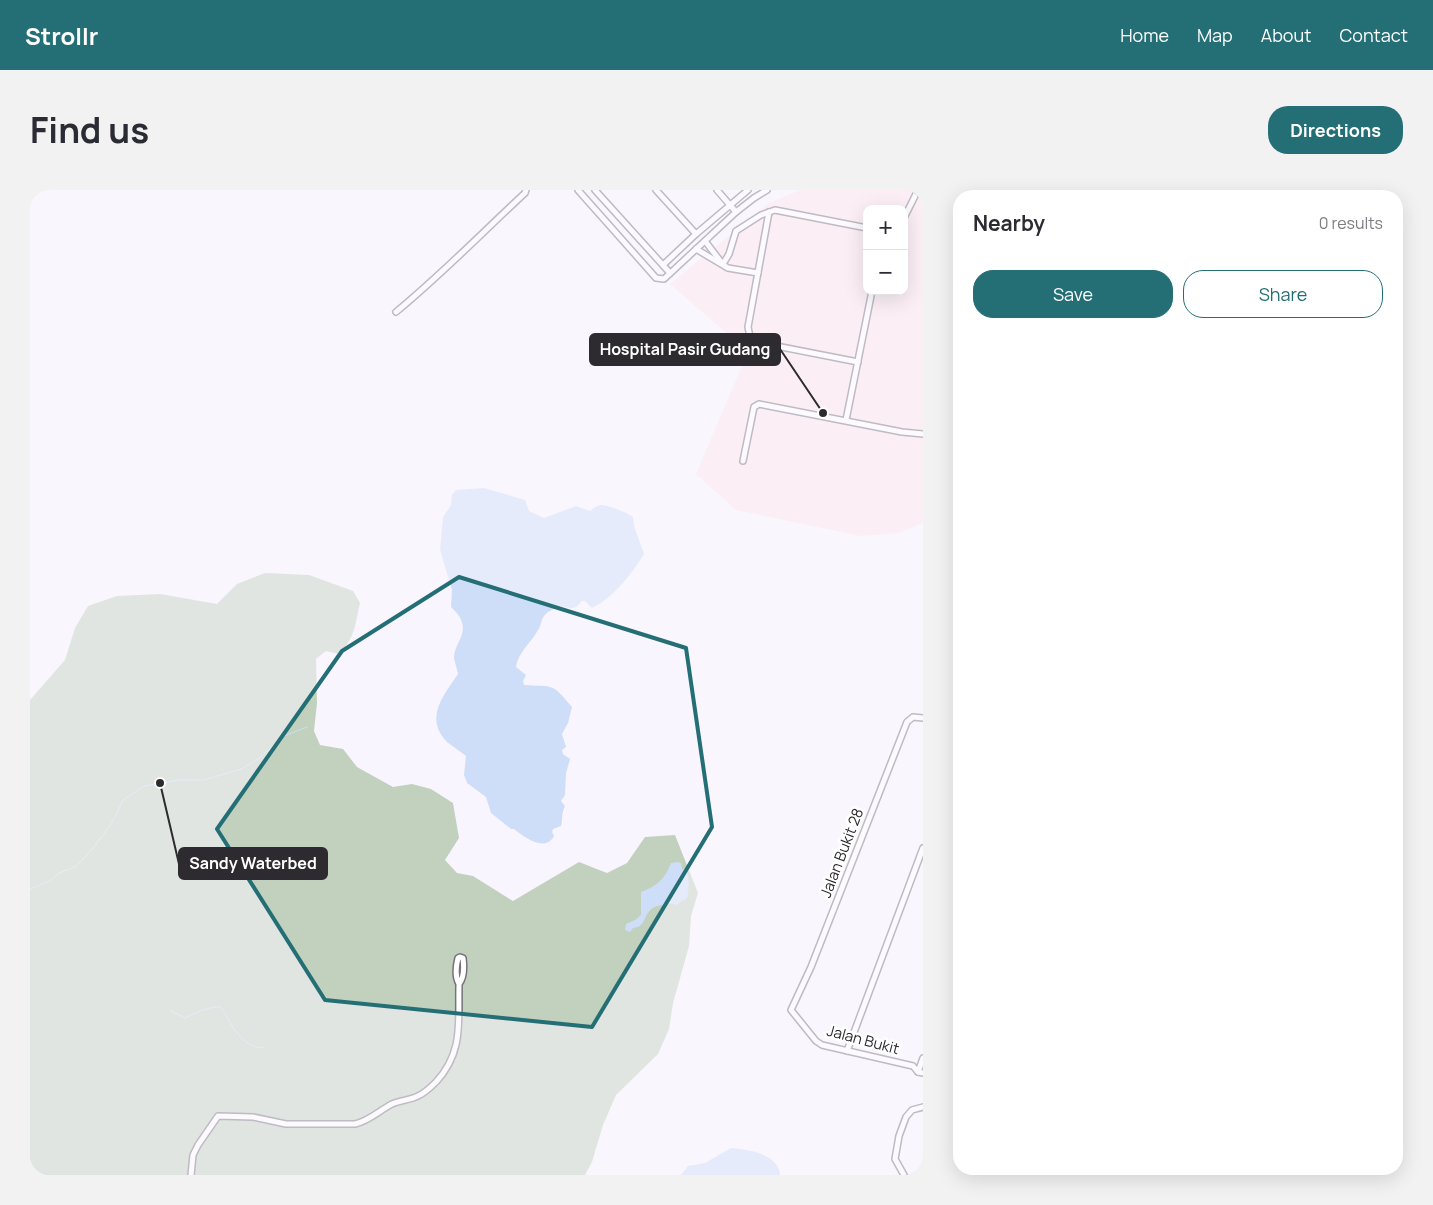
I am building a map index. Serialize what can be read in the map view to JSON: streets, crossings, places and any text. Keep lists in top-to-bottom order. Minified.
{"streets":{"street":["Jalan Bukit 28","Jalan Bukit"]},"crossings":[["Jalan Bukit 28","Jalan Bukit"]],"places":["Hospital Pasir Gudang","Sandy Waterbed"],"page":{"header":"Strollr","nav":["Home","Map","About","Contact"],"title":"Find us","buttons":["Directions",["Save","Share"]],"heading":["Nearby","0 results"],"map_buttons":["+","−"]}}
